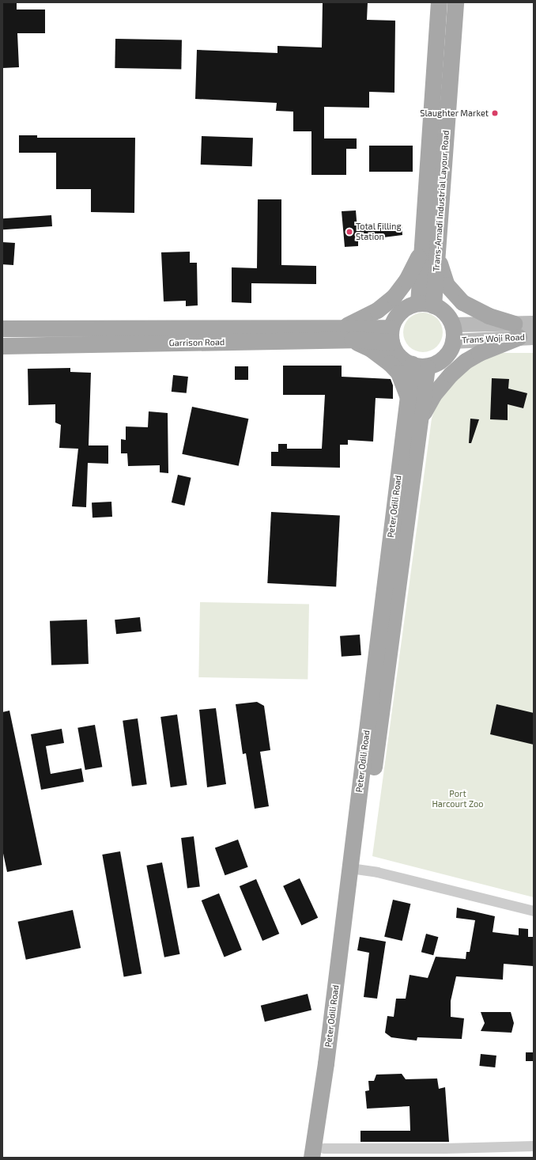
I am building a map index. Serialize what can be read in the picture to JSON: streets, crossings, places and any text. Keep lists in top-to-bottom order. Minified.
{"streets":{"main road":["Trans-Amadi Industrial Layour Road","Trans Woji Road","Garrison Road","Peter Odili Road"]},"crossings":[["Trans-Amadi Industrial Layour Road","Trans Woji Road"],["Trans-Amadi Industrial Layour Road","Garrison Road"],["Trans-Amadi Industrial Layour Road","Peter Odili Road"],["Trans Woji Road","Garrison Road"],["Trans Woji Road","Peter Odili Road"],["Garrison Road","Peter Odili Road"]],"parks":["Port Harcourt Zoo"],"places":["Slaughter Market","Total Filling Station"]}
